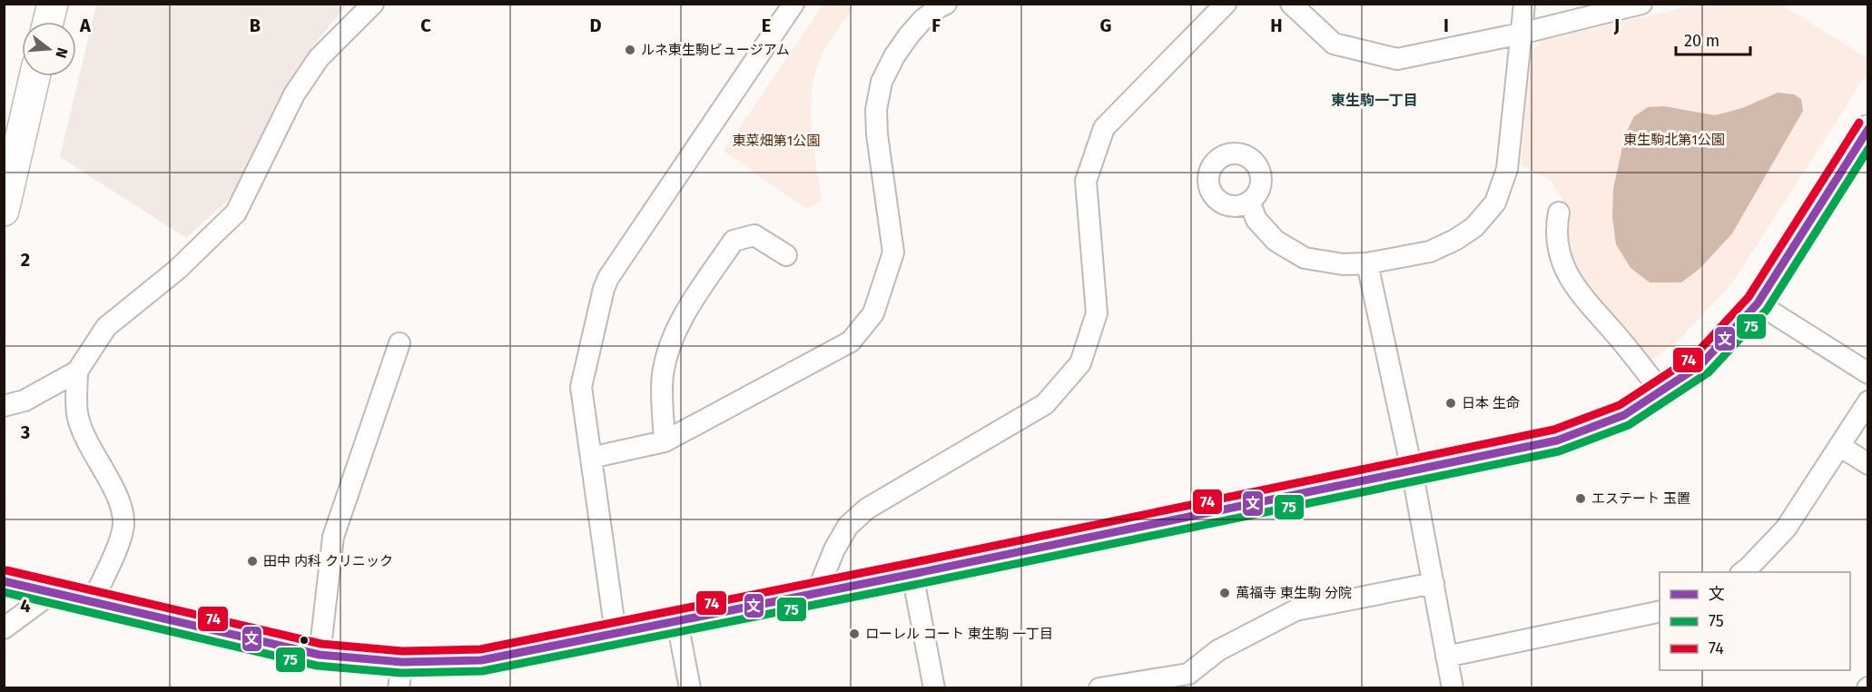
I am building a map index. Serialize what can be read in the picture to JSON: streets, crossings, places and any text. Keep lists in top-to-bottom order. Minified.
{"districts":["東生駒一丁目"],"parks":["東生駒北第1公園","東菜畑第1公園"],"places":["ルネ東生駒ビュージアム","日本 生命","エステート 玉置","田中 内科 クリニック","萬福寺 東生駒 分院","ローレル コート 東生駒 一丁目"],"lines":["transit line 74","transit line 文","transit line 75"],"legend":["文","75","74"],"scale_bar":"20 m","north":"right","grid":{"columns":["A","B","C","D","E","F","G","H","I","J"],"rows":["2","3","4"]}}
